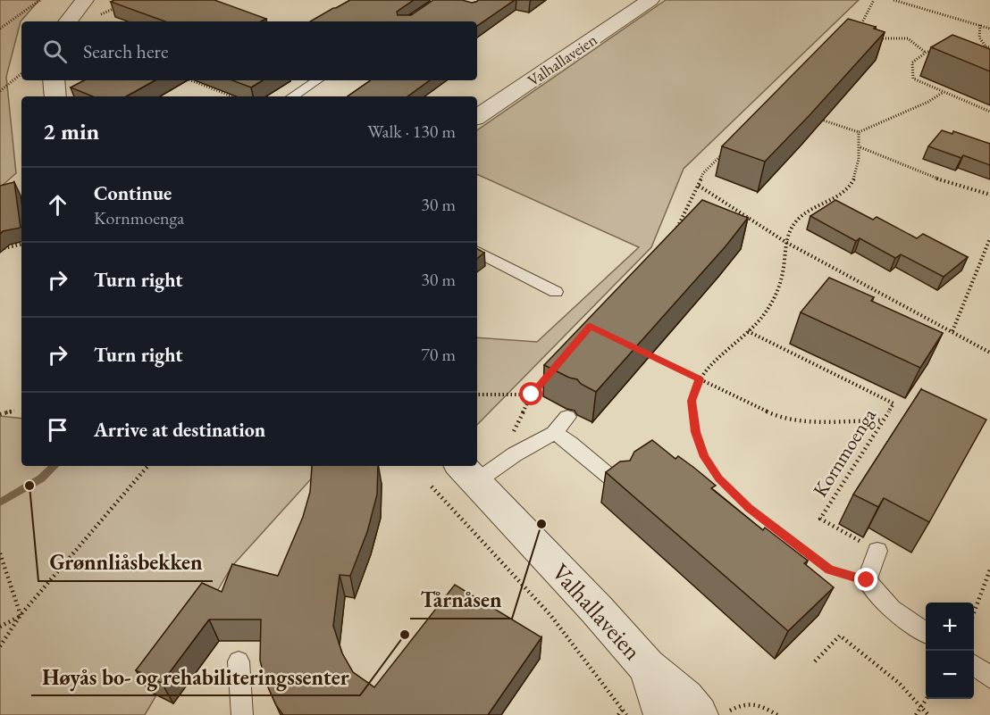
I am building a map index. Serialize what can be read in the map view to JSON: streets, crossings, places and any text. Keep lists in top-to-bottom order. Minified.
{"streets":{"street":["Valhallaveien"],"path":["Kornmoenga"]},"places":["Grønnliåsbekken","Tårnåsen","Høyås bo- og rehabiliteringssenter"],"page":{"search":"Search here","heading":["2 min","Walk · 130 m"],"list":[["Continue","Kornmoenga","30 m"],["Turn right","30 m"],["Turn right","70 m"],"Arrive at destination"],"map_buttons":["+","−"]}}
